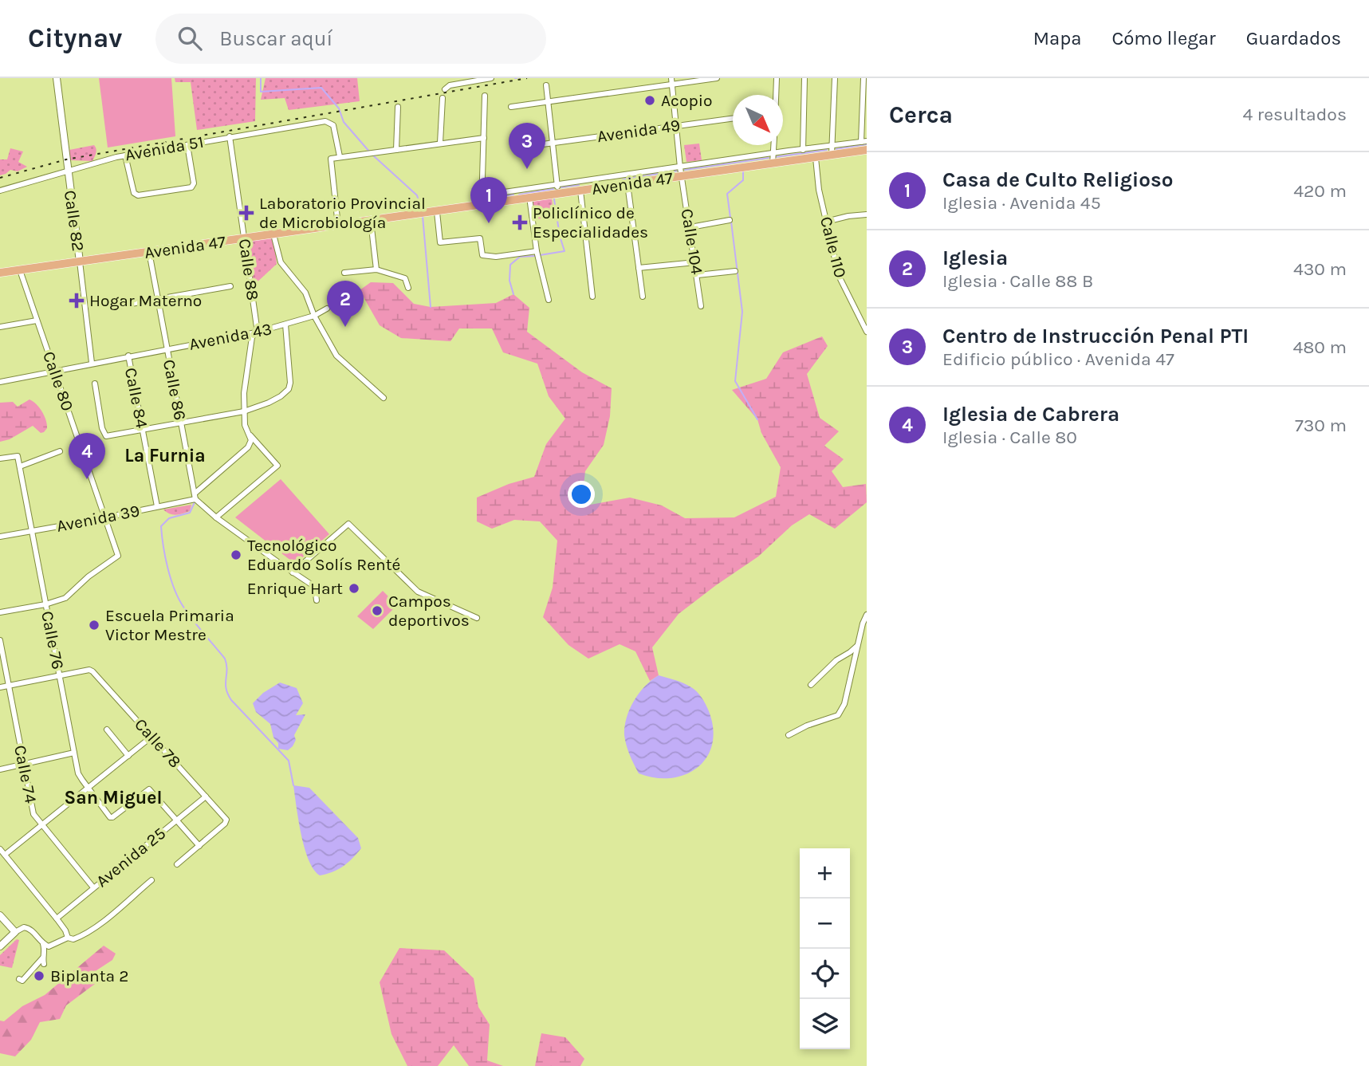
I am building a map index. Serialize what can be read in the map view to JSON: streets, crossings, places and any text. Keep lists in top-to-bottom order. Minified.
{"streets":{"main road":["Avenida 47"],"street":["Avenida 49","Avenida 51","Calle 82","Calle 104","Calle 110","Calle 88","Avenida 43","Calle 80","Calle 86","Calle 84","Avenida 39","Calle 76","Calle 78","Calle 74","Avenida 25"]},"crossings":[["Avenida 49","Calle 104"],["Avenida 51","Calle 82"],["Avenida 51","Calle 88"],["Avenida 47","Calle 82"],["Avenida 47","Calle 104"],["Avenida 47","Calle 110"],["Avenida 47","Calle 88"],["Avenida 47","Calle 80"],["Avenida 47","Calle 86"],["Calle 82","Avenida 43"],["Calle 88","Avenida 43"],["Calle 88","Calle 86"],["Calle 88","Avenida 39"],["Avenida 43","Calle 80"],["Avenida 43","Calle 86"],["Avenida 43","Calle 84"],["Calle 80","Avenida 39"],["Calle 80","Calle 76"],["Calle 86","Avenida 39"],["Calle 84","Avenida 39"],["Avenida 39","Calle 76"],["Calle 76","Calle 78"],["Calle 76","Avenida 25"],["Calle 78","Avenida 25"],["Calle 74","Avenida 25"]],"districts":["La Furnia","San Miguel"],"places":{"other":["Acopio","Tecnológico Eduardo Solís Renté","Enrique Hart","Campos deportivos","Escuela Primaria Victor Mestre","Biplanta 2"],"health":["Laboratorio Provincial de Microbiología","Policlínico de Especialidades","Hogar Materno"]},"north":"bottom right","page":{"header":"Citynav","search":"Buscar aquí","nav":["Mapa","Cómo llegar","Guardados"],"heading":["Cerca","4 resultados"],"pins":["3","1","2","4"],"list":[{"mark":"1","name":"Casa de Culto Religioso","note":"Iglesia · Avenida 45","value":"420 m"},{"mark":"2","name":"Iglesia","note":"Iglesia · Calle 88 B","value":"430 m"},{"mark":"3","name":"Centro de Instrucción Penal PTI","note":"Edificio público · Avenida 47","value":"480 m"},{"mark":"4","name":"Iglesia de Cabrera","note":"Iglesia · Calle 80","value":"730 m"}],"map_buttons":["+","−"]}}
